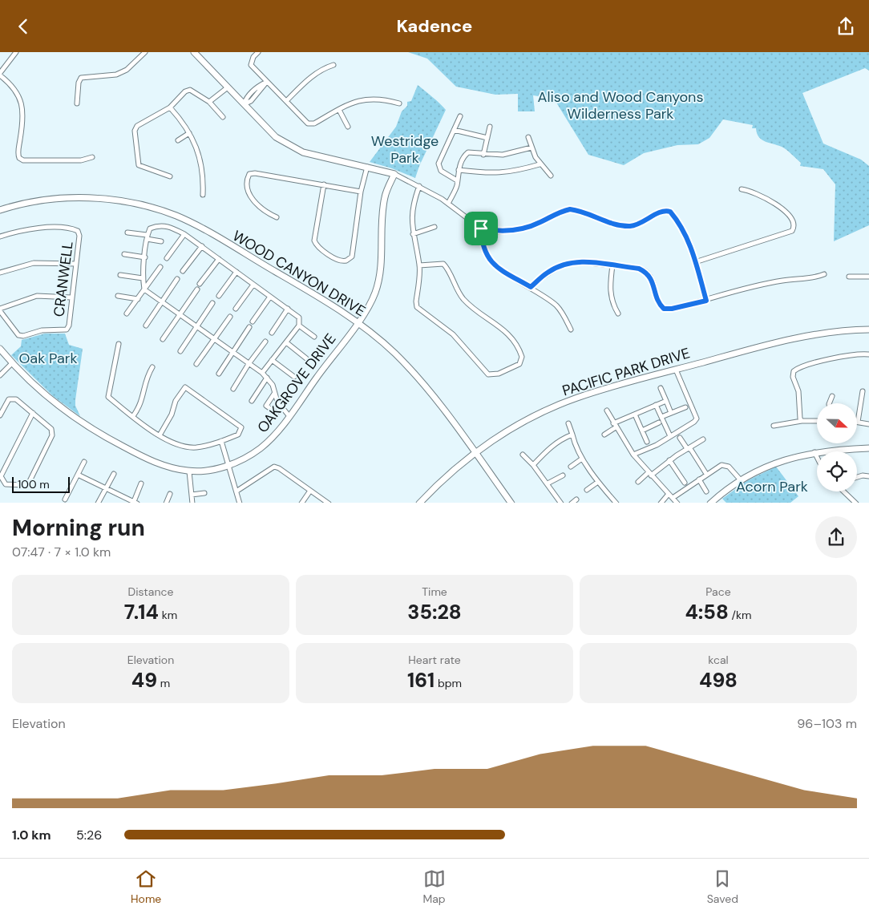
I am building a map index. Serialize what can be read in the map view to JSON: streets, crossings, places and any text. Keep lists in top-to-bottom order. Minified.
{"streets":{"street":["WOOD CANYON DRIVE","CRANWELL","PACIFIC PARK DRIVE","OAKGROVE DRIVE"]},"crossings":[["WOOD CANYON DRIVE","PACIFIC PARK DRIVE"],["WOOD CANYON DRIVE","OAKGROVE DRIVE"]],"parks":["Aliso and Wood Canyons Wilderness Park","Westridge Park","Oak Park","Acorn Park"],"scale_bar":"100 m","north":"right","page":{"header":"Kadence","scale":"100 m","heading":["Morning run","07:47 · 7 × 1.0 km"],"stats":[["Distance","7.14 km"],["Time","35:28"],["Pace","4:58 /km"],["Elevation","49 m"],["Heart rate","161 bpm"],["kcal","498"]],"chart":["Elevation","96–103 m"],"list":[{"name":"1.0 km","note":"5:26"}],"tabs":["Home","Map","Saved"]}}
